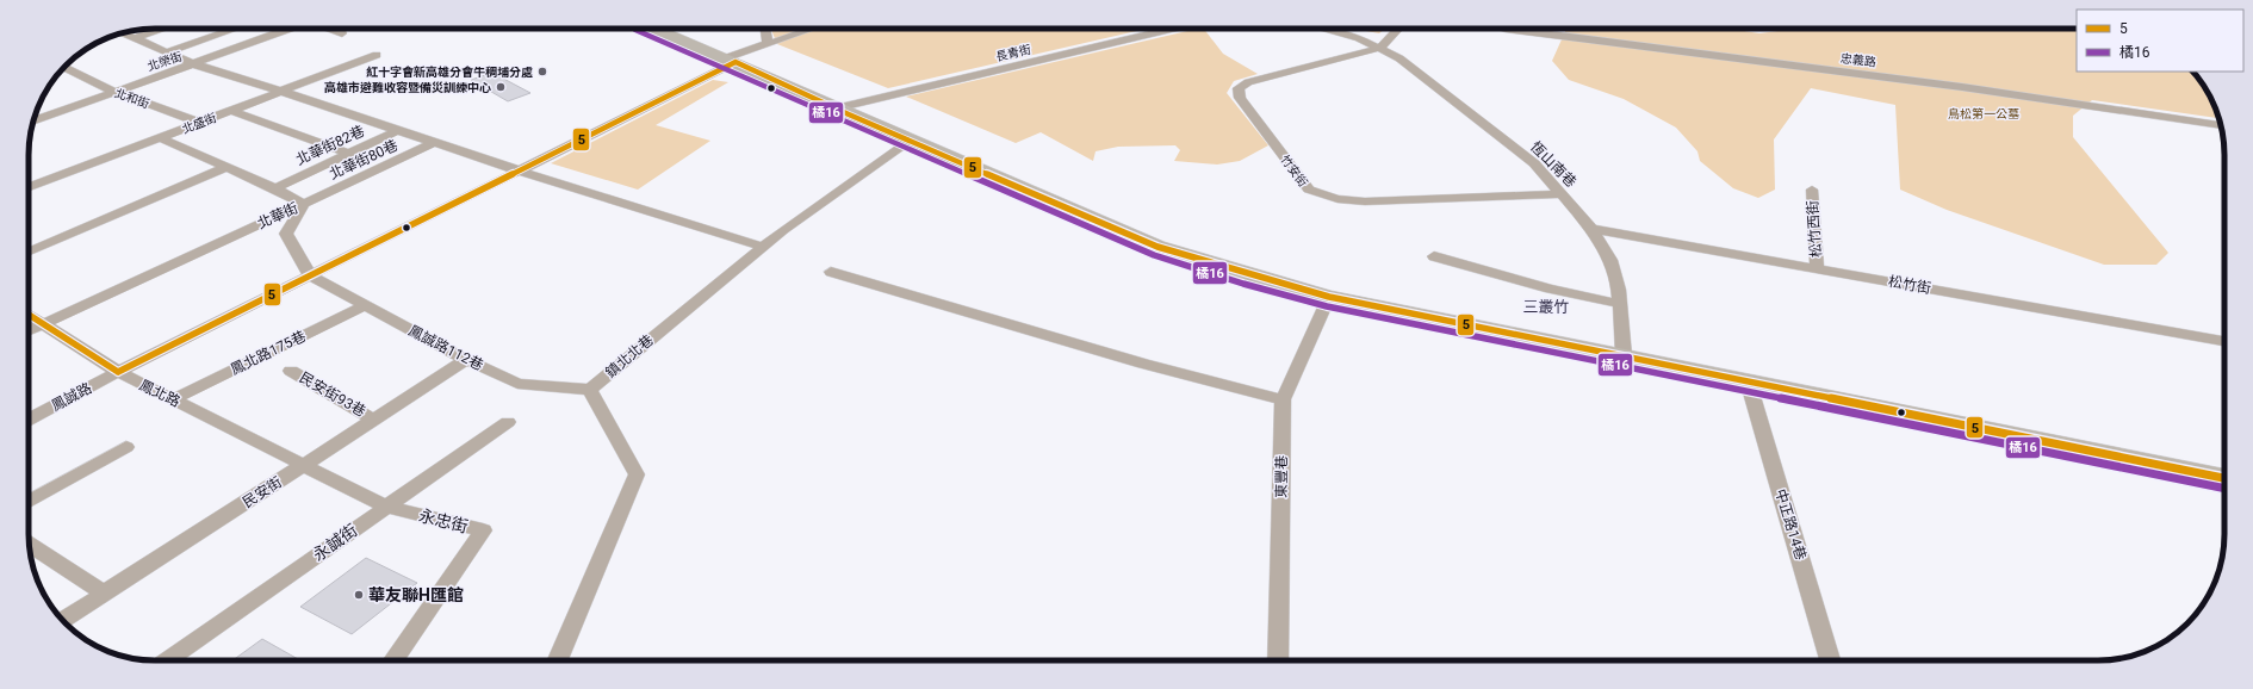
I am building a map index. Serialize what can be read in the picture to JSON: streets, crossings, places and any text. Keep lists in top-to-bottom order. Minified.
{"streets":{"street":["長青街","忠義路","北榮街","北和街","北盛街","北華街82巷","北華街80巷","恆山南巷","竹安街","北華街","松竹西街","松竹街","鳳誠路112巷","鳳北路175巷","鎮北北巷","鳳北路","民安街93巷","鳳誠路","東豐巷","民安街","永忠街","中正路14巷","永誠街"]},"crossings":[["北榮街","北和街"],["北和街","北盛街"],["北盛街","北華街"],["北華街82巷","北華街"],["北華街80巷","北華街"],["恆山南巷","竹安街"],["恆山南巷","松竹街"],["北華街","鳳北路"],["松竹西街","松竹街"],["鳳誠路112巷","鳳北路175巷"],["鳳誠路112巷","鎮北北巷"],["鳳誠路112巷","鳳誠路"],["鳳誠路112巷","民安街"],["鳳北路175巷","鳳北路"],["鳳北路","鳳誠路"],["鳳北路","民安街"],["鳳北路","永忠街"],["鳳北路","永誠街"],["民安街93巷","民安街"],["永忠街","永誠街"]],"districts":["三叢竹"],"parks":["鳥松第一公墓"],"places":["紅十字會新高雄分會牛稠埔分處","高雄市避難收容暨備災訓練中心","華友聯H匯館"],"lines":["transit line 橘16","transit line 5"],"legend":["5","橘16"]}
